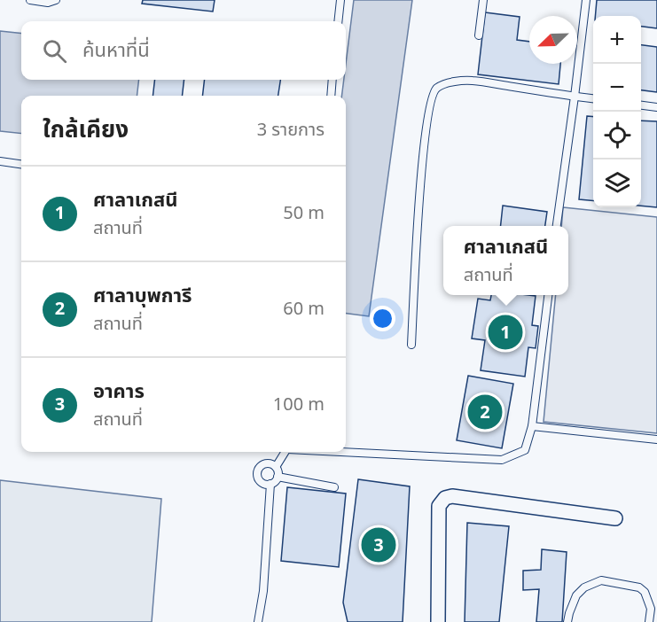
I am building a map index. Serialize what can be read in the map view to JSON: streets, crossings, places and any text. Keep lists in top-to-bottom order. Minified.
{"north":"bottom left","page":{"map_buttons":["+","−"],"search":"ค้นหาที่นี่","heading":["ใกล้เคียง","3 รายการ"],"list":[{"mark":"1","name":"ศาลาเกสนี","note":"สถานที่","value":"50 m"},{"mark":"2","name":"ศาลาบุพการี","note":"สถานที่","value":"60 m"},{"mark":"3","name":"อาคาร","note":"สถานที่","value":"100 m"}],"popup":["ศาลาเกสนี","สถานที่"],"pins":["1","2","3"]}}
